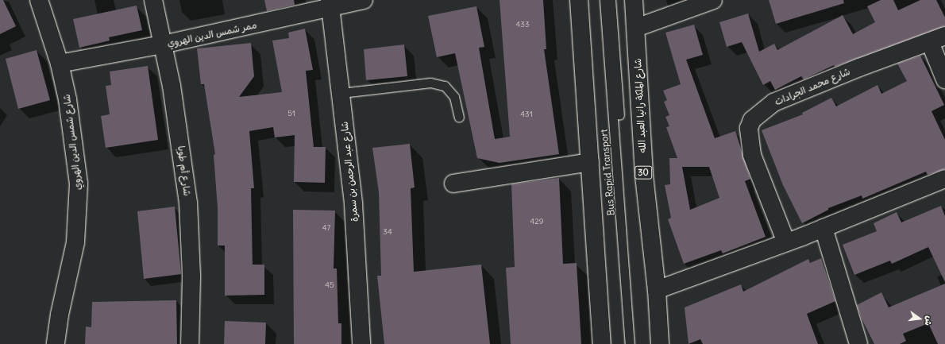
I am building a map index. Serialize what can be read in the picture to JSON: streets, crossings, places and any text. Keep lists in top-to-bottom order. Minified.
{"streets":{"street":["ممر شمس الدين الهروي","شارع محمد الجرادات","شارع الملكة رانيا العبد الله","شارع شمس الدين الهروي","شارع أم طوبا","شارع عبد الرحمن بن سمرة","30"],"lane":["Bus Rapid Transport"]},"crossings":[["ممر شمس الدين الهروي","شارع شمس الدين الهروي"],["ممر شمس الدين الهروي","شارع أم طوبا"],["ممر شمس الدين الهروي","شارع عبد الرحمن بن سمرة"]],"house_numbers":["433","51","431","429","47","34","45"],"north":"right"}
